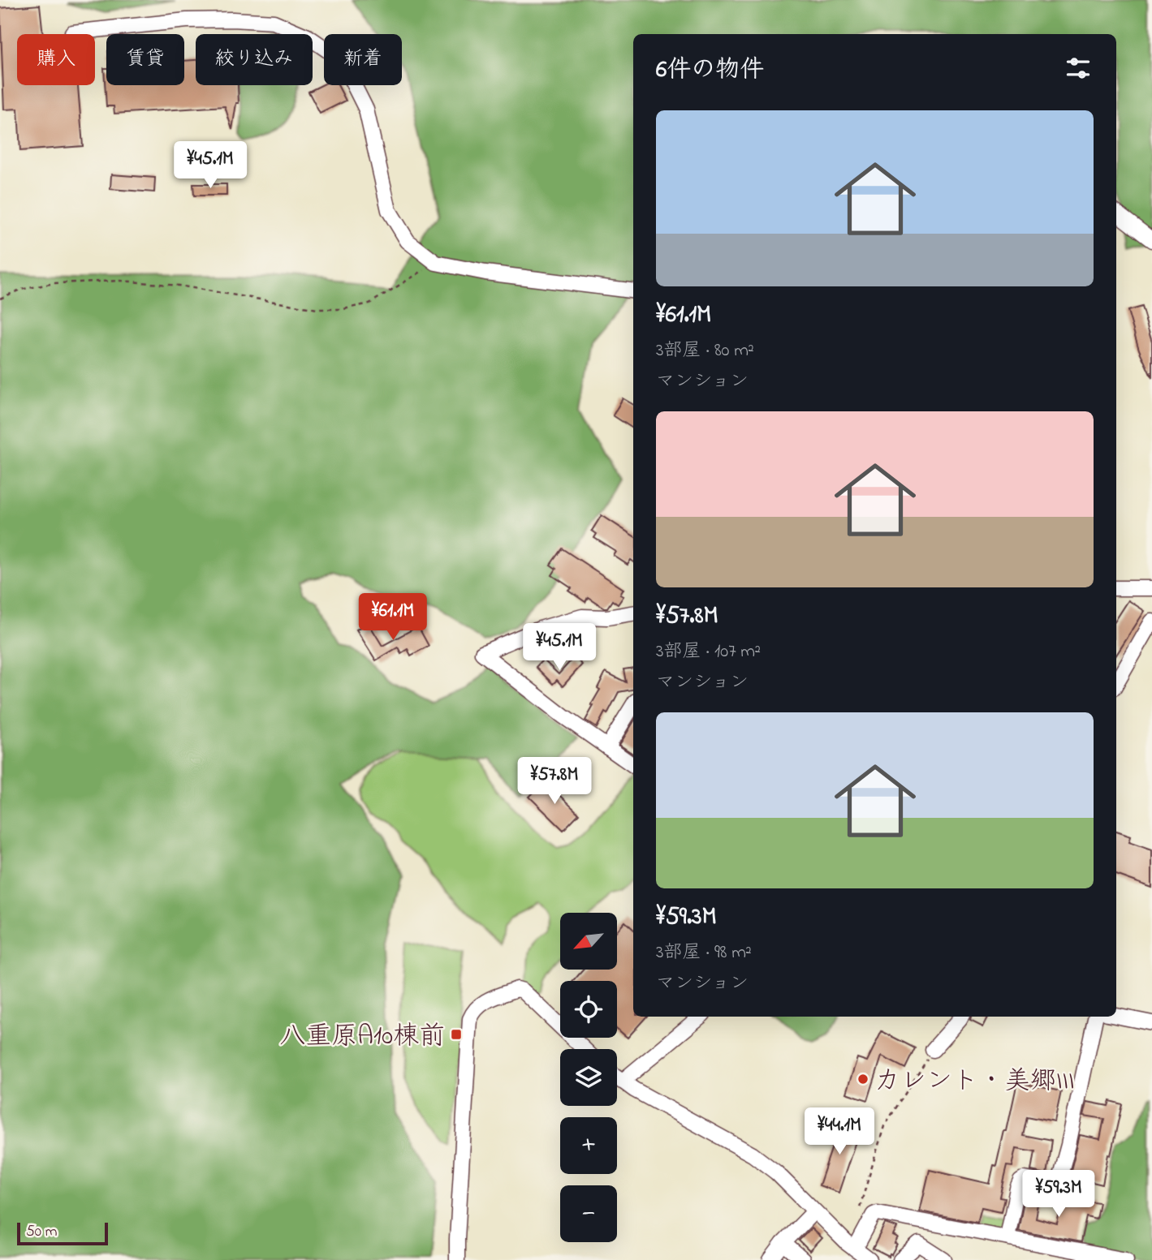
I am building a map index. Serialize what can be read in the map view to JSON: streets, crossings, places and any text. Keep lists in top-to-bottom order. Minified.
{"places":{"transit":["八重原A10棟前"],"other":["カレント・美郷III"]},"scale_bar":"50 m","north":"bottom left","page":{"chip":["購入","賃貸","絞り込み","新着"],"heading":"6件の物件","list":[{"name":"¥61.1M","note":"3部屋 · 80 m² · マンション"},{"name":"¥57.8M","note":"3部屋 · 107 m² · マンション"},{"name":"¥59.3M","note":"3部屋 · 98 m² · マンション"}],"price":["¥45.1M","¥61.1M","¥45.1M","¥57.8M","¥44.1M","¥59.3M"],"map_buttons":["+","−"],"scale":"50 m"}}
